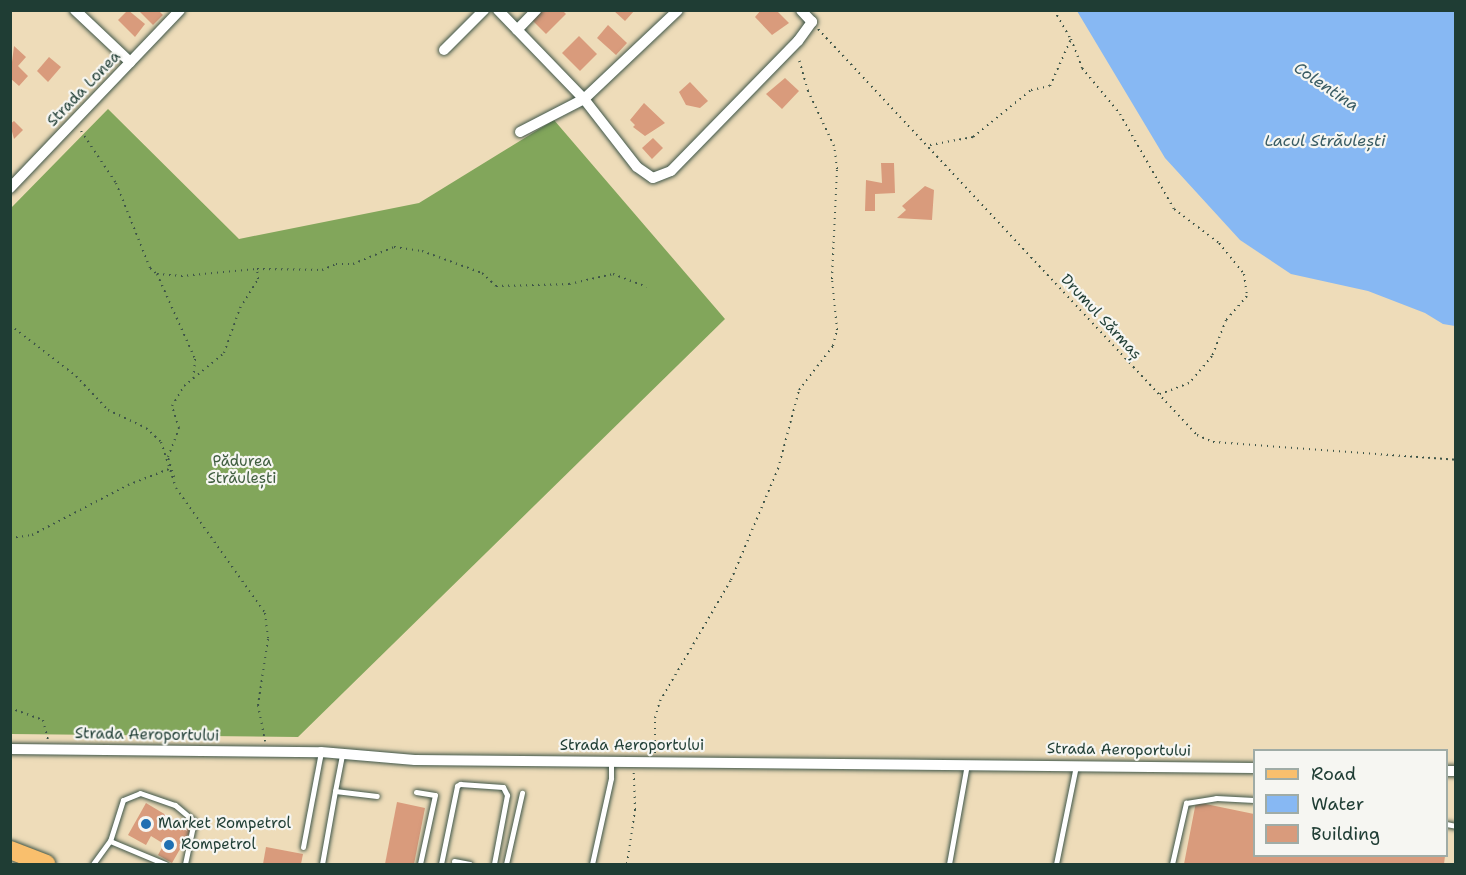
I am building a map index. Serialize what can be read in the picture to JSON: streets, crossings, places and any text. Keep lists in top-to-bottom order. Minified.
{"streets":{"street":["Strada Lonea","Strada Aeroportului"],"path":["Drumul Sărmaș"]},"water":["Colentina","Lacul Străulești"],"parks":["Pădurea Străulești"],"places":["Market Rompetrol","Rompetrol"],"legend":["Road","Water","Building"]}
